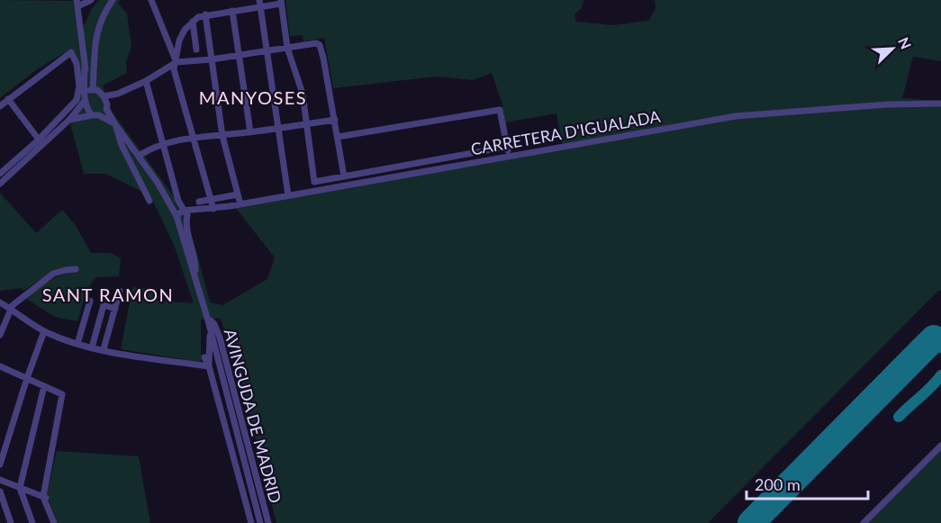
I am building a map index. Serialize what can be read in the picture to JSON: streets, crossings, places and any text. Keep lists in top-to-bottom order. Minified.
{"streets":{"street":["CARRETERA D'IGUALADA","AVINGUDA DE MADRID"]},"crossings":[["CARRETERA D'IGUALADA","AVINGUDA DE MADRID"]],"districts":["MANYOSES","SANT RAMON"],"scale_bar":"200 m","north":"top right"}
